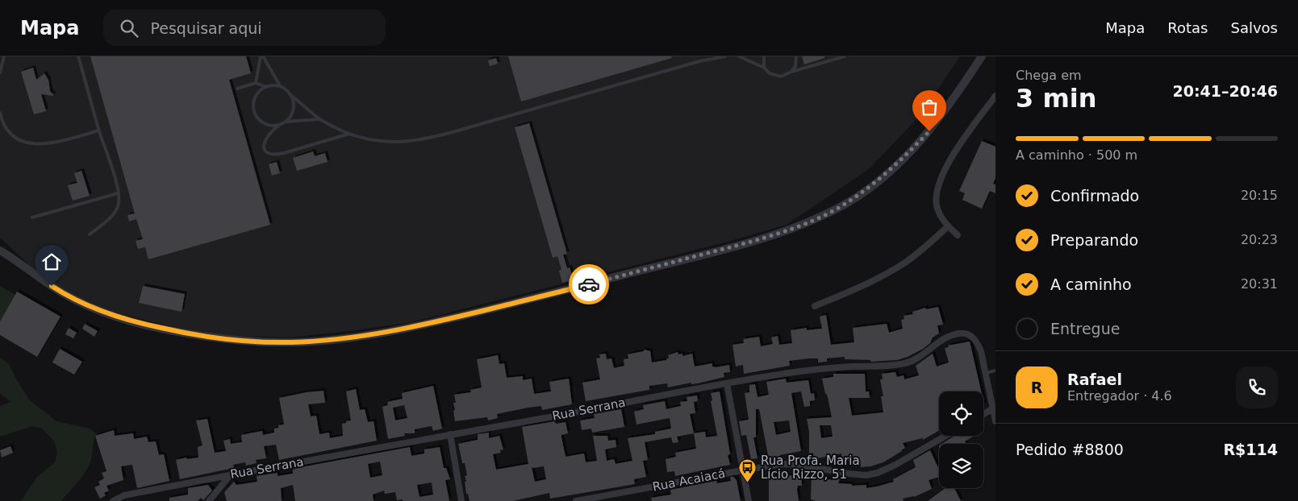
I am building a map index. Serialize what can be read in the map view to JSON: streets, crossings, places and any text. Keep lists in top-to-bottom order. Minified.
{"streets":{"street":["Rua Serrana","Rua Acaiacá"]},"places":{"bus stop":["Rua Profa. Maria Lício Rizzo, 51"]},"page":{"header":"Mapa","search":"Pesquisar aqui","nav":["Mapa","Rotas","Salvos"],"heading":["3 min","Chega em","20:41–20:46"],"panel":["Rafael","Entregador · 4.6","Pedido #8800","R$114"],"bar":"A caminho · 500 m","list":[["Confirmado","20:15"],["Preparando","20:23"],["A caminho","20:31"],"Entregue"],"round":"R"}}
